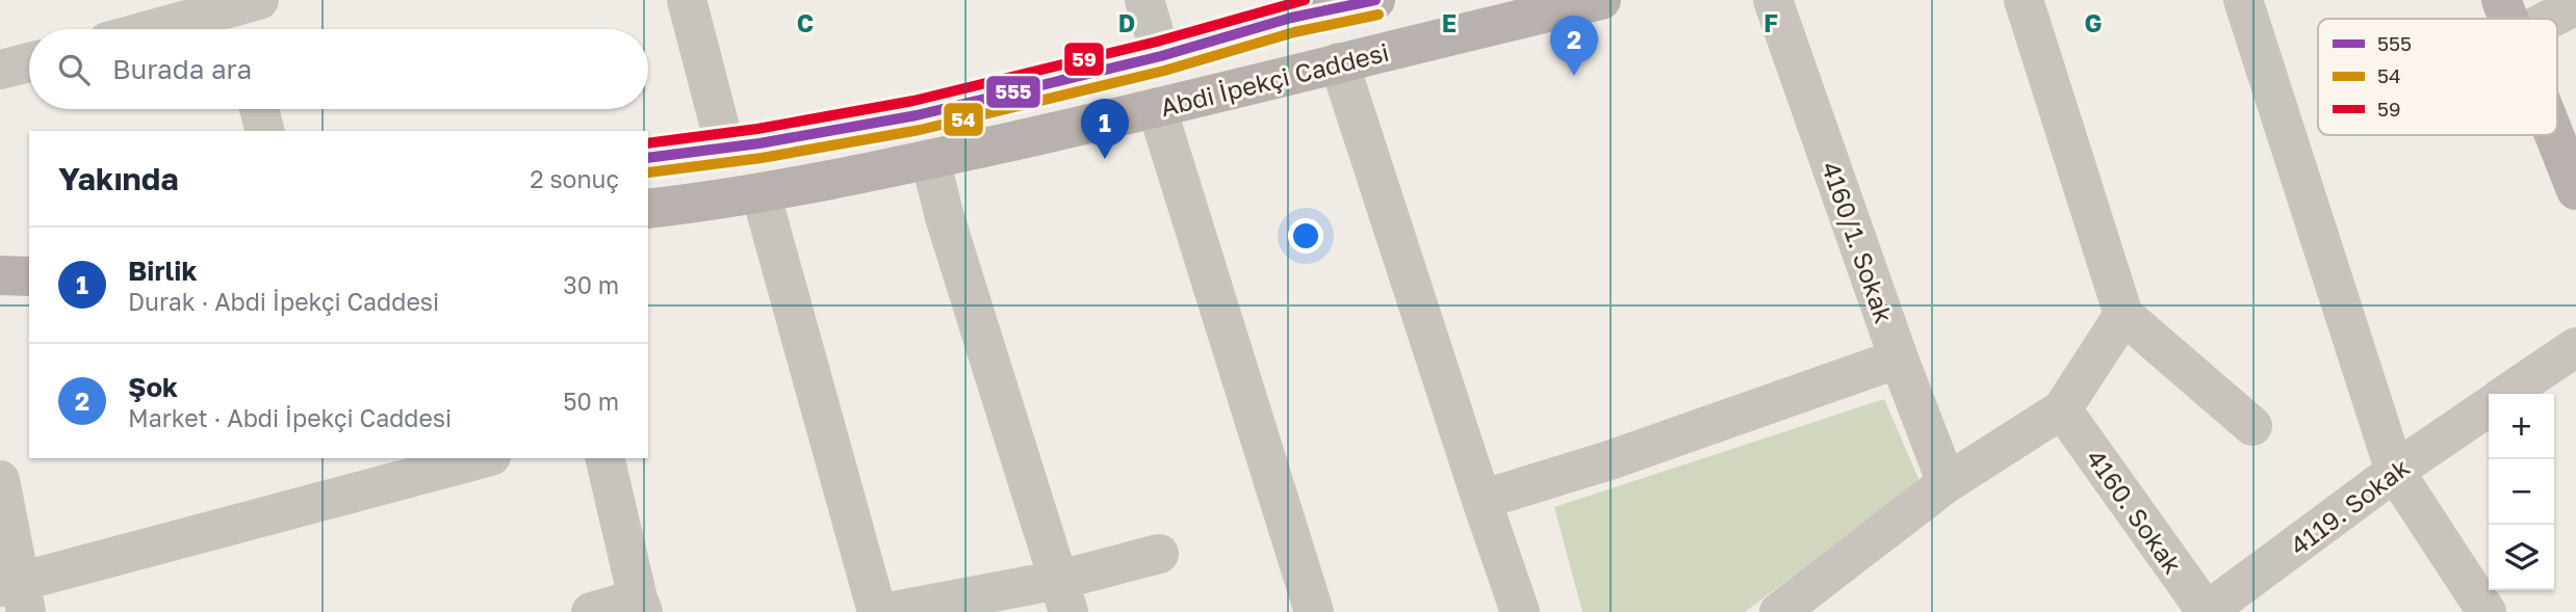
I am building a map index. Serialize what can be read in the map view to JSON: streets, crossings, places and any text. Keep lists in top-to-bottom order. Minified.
{"streets":{"main road":["Abdi İpekçi Caddesi"],"street":["4160/1. Sokak","4119. Sokak","4160. Sokak"]},"crossings":[["4119. Sokak","4160. Sokak"]],"lines":["transit line 555","transit line 59","transit line 54"],"legend":["555","54","59"],"page":{"pins":["2","1"],"search":"Burada ara","heading":["Yakında","2 sonuç"],"list":[{"mark":"1","name":"Birlik","note":"Durak · Abdi İpekçi Caddesi","value":"30 m"},{"mark":"2","name":"Şok","note":"Market · Abdi İpekçi Caddesi","value":"50 m"}],"map_buttons":["+","−"]},"grid":{"columns":["C","D","E","F","G"]}}
